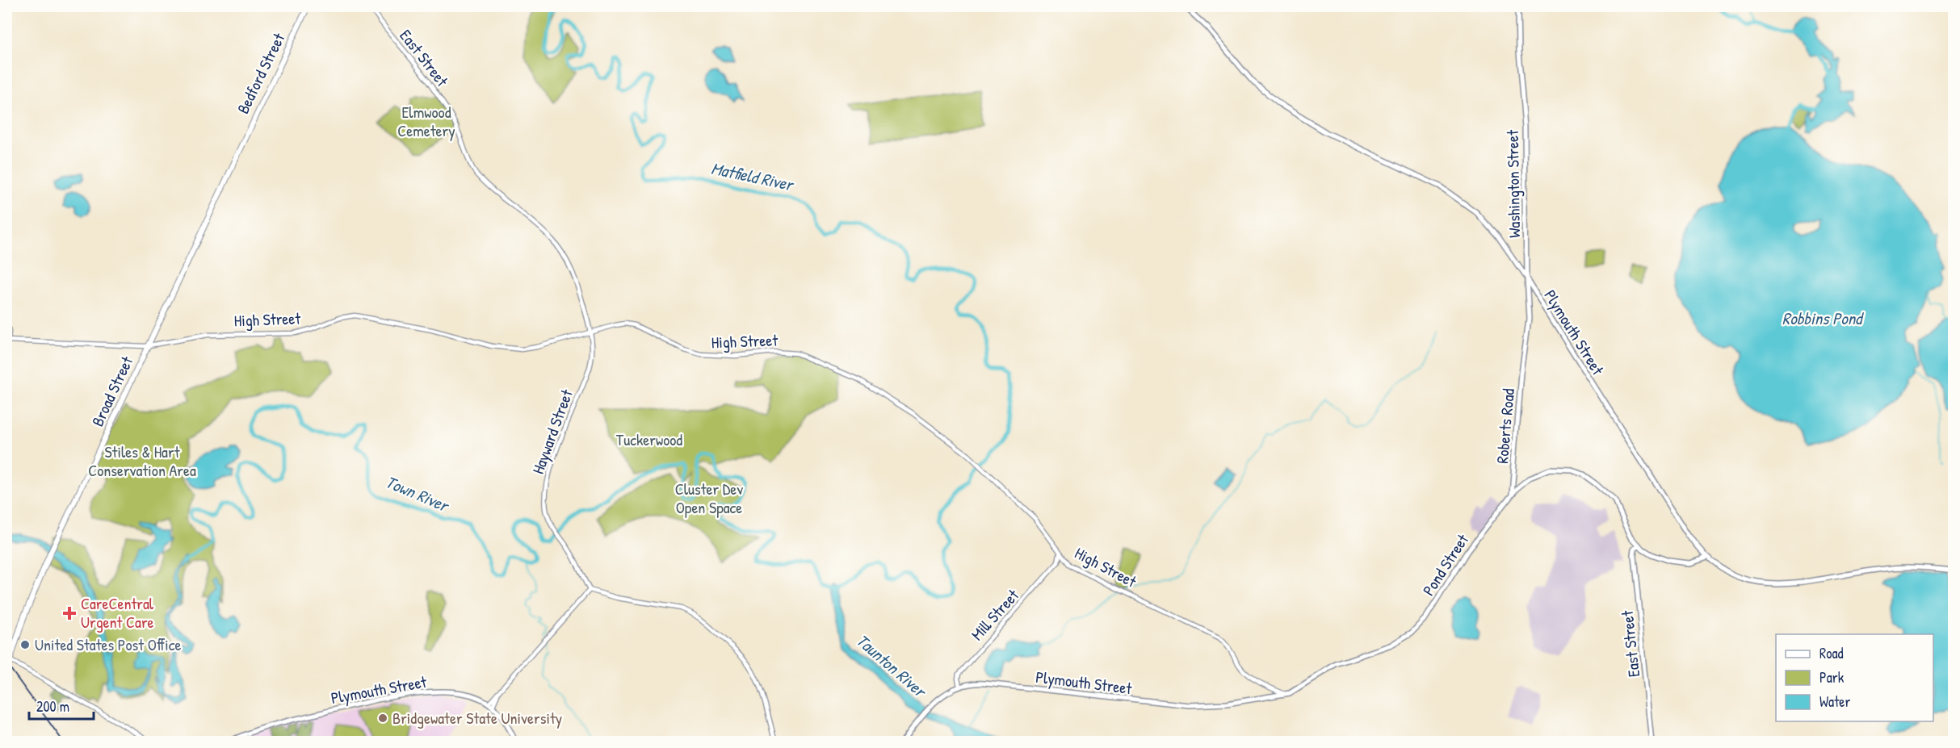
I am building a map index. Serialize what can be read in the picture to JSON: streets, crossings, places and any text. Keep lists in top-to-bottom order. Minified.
{"streets":{"main road":["East Street","Bedford Street","Washington Street","Plymouth Street","Broad Street","Roberts Road","Pond Street"],"street":["High Street","Hayward Street","Mill Street"]},"crossings":[["East Street","Hayward Street"],["East Street","Pond Street"],["Bedford Street","Broad Street"],["Washington Street","Plymouth Street"],["Washington Street","Roberts Road"],["High Street","Plymouth Street"],["High Street","Broad Street"],["High Street","Hayward Street"],["High Street","Pond Street"],["Plymouth Street","Pond Street"],["Plymouth Street","Mill Street"],["Roberts Road","Pond Street"]],"water":["Matfield River","Robbins Pond","Town River","Taunton River"],"parks":["Elmwood Cemetery","Tuckerwood","Stiles & Hart Conservation Area","Cluster Dev Open Space"],"places":{"health":["CareCentral Urgent Care"],"other":["United States Post Office","Bridgewater State University"]},"legend":["Road","Park","Water"],"scale_bar":"200 m"}
